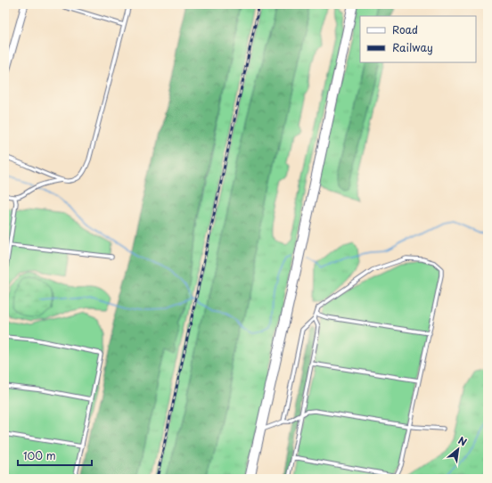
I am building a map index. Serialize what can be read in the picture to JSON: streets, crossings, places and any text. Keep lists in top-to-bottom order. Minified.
{"legend":["Road","Railway"],"scale_bar":"100 m","north":"top right"}
